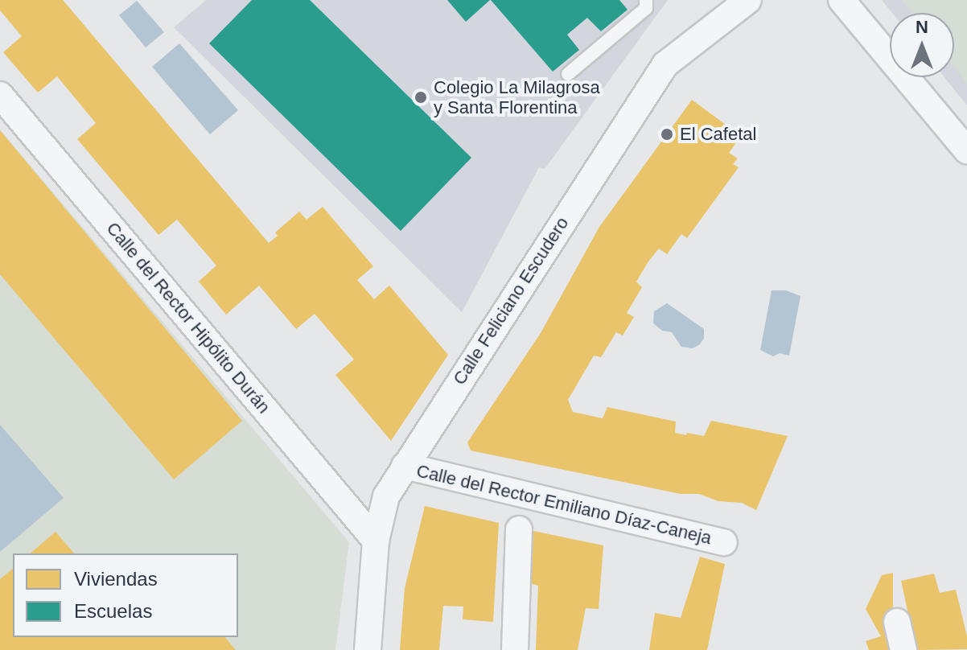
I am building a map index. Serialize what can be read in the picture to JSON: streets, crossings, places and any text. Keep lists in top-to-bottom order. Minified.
{"streets":{"street":["Calle Feliciano Escudero","Calle del Rector Hipólito Durán","Calle del Rector Emiliano Díaz-Caneja"]},"crossings":[["Calle Feliciano Escudero","Calle del Rector Hipólito Durán"],["Calle Feliciano Escudero","Calle del Rector Emiliano Díaz-Caneja"]],"places":["Colegio La Milagrosa y Santa Florentina","El Cafetal"],"legend":["Viviendas","Escuelas"],"north":"top"}
